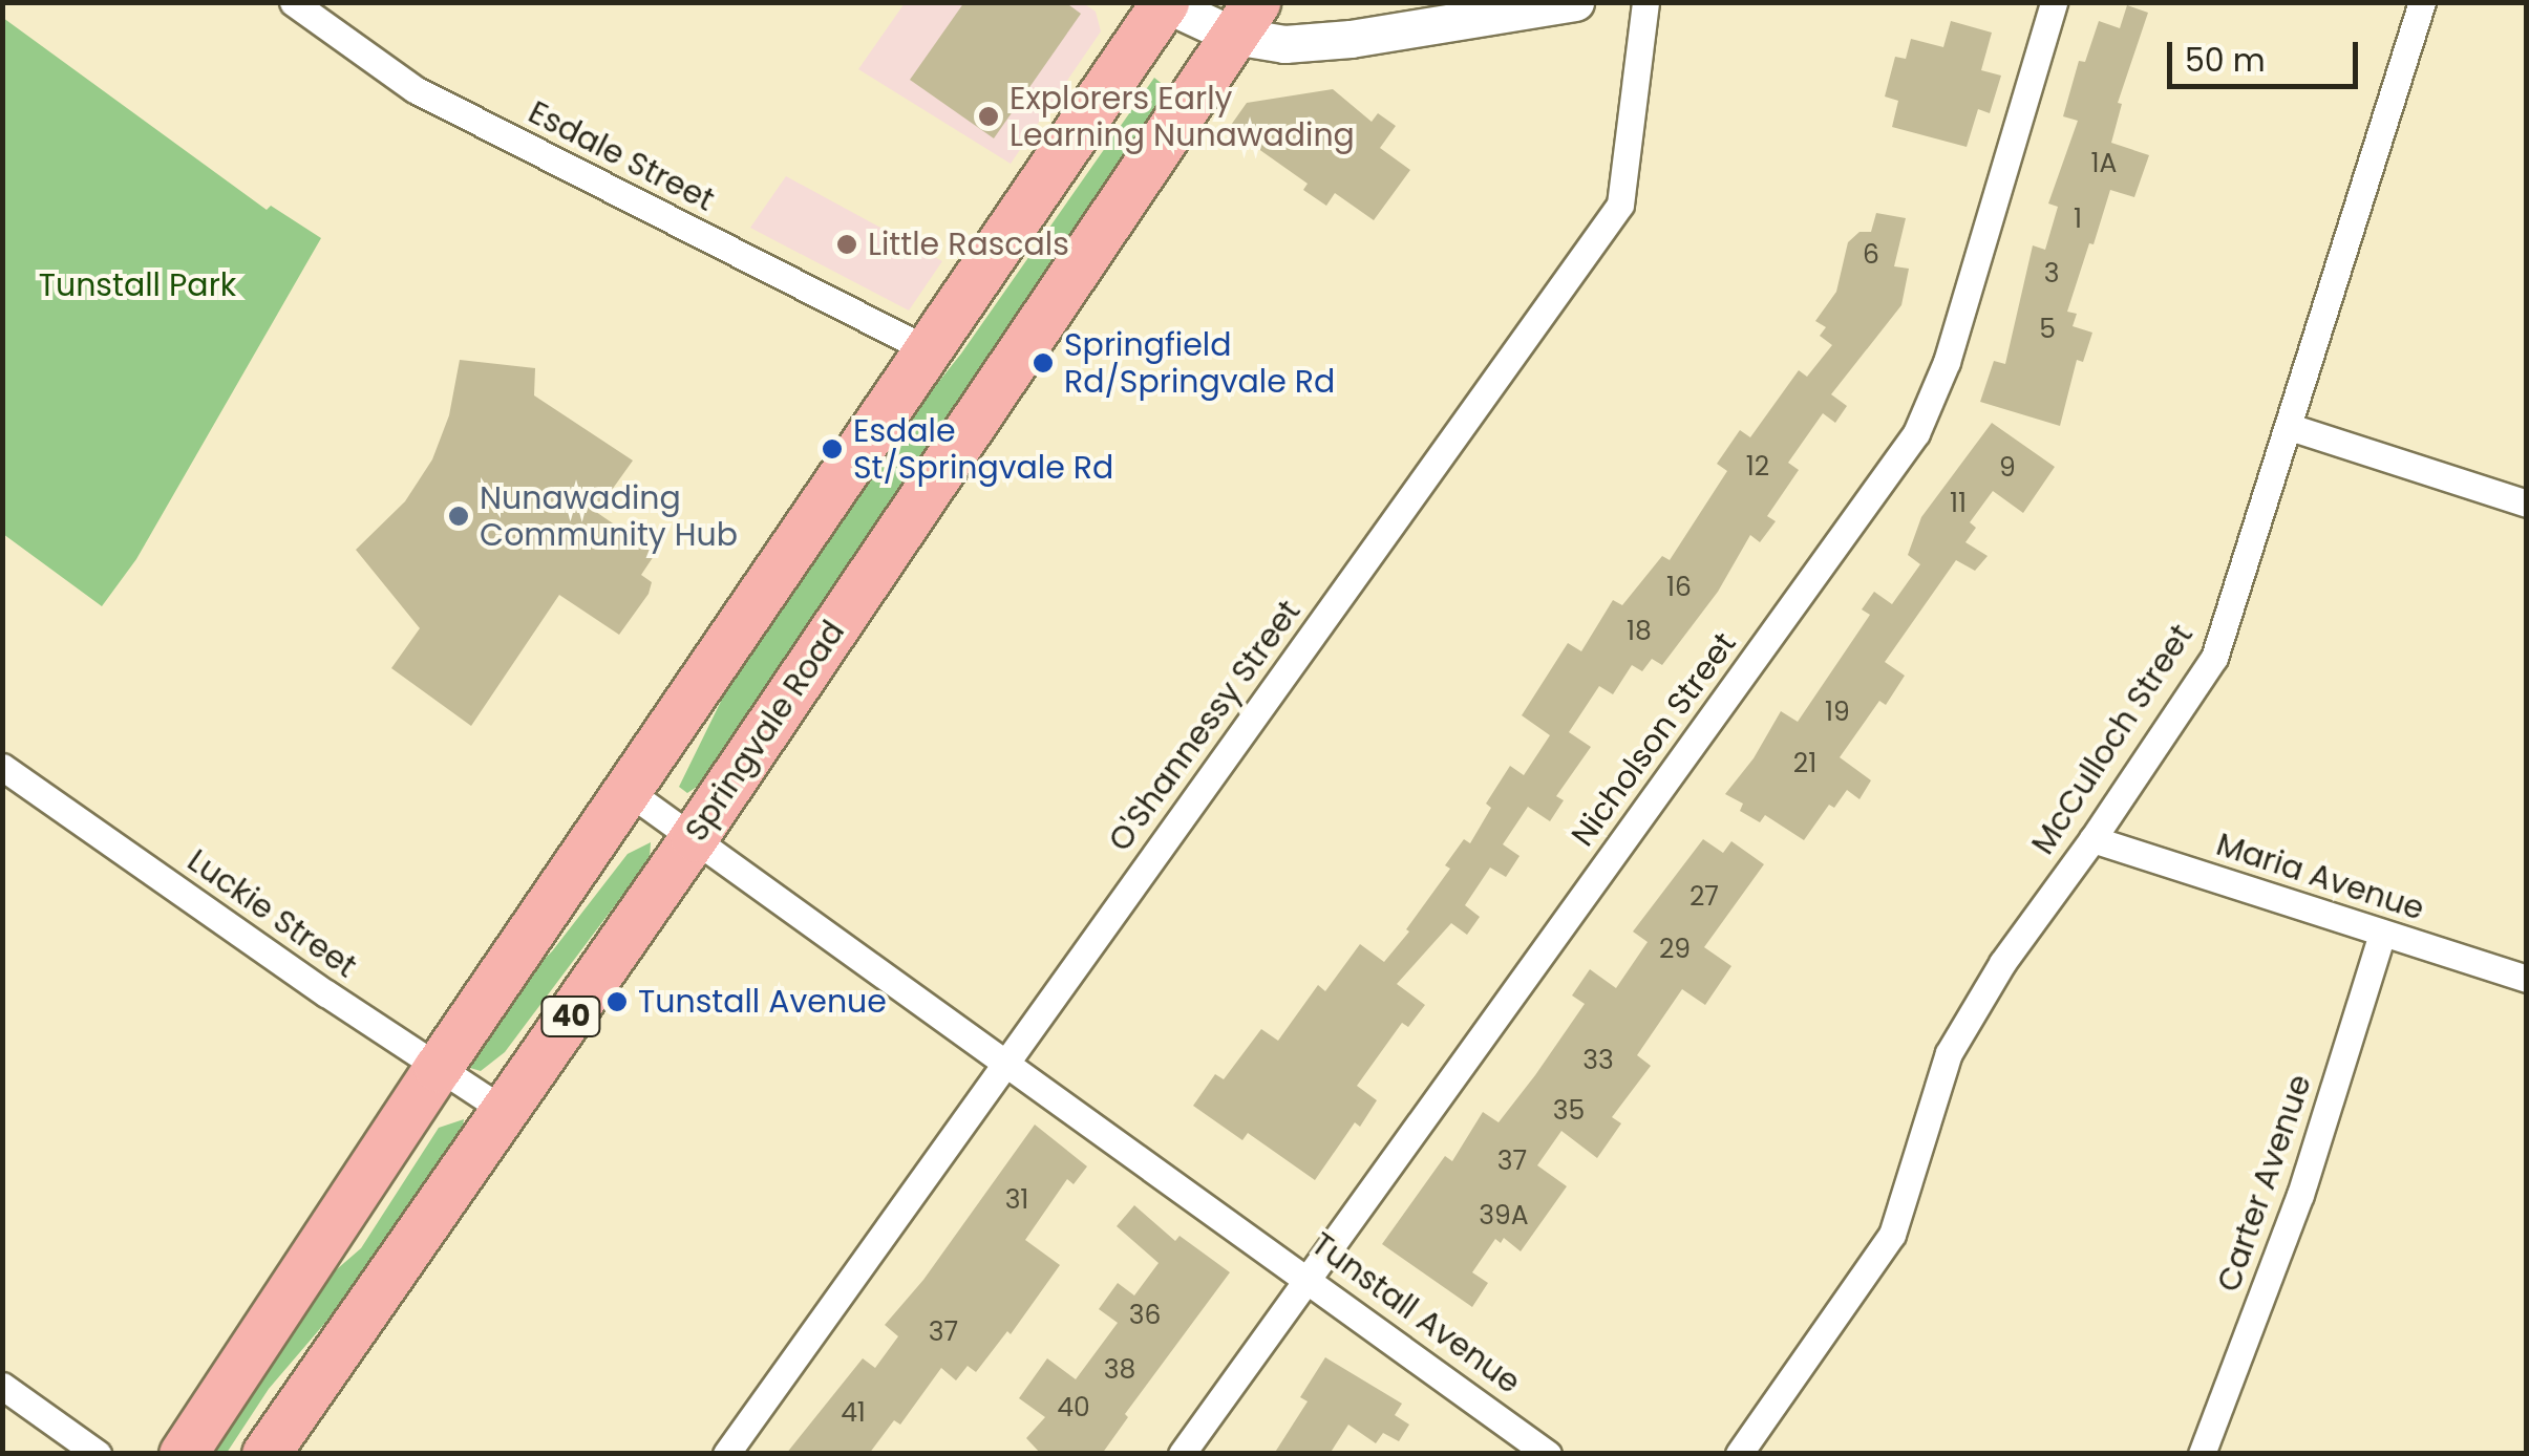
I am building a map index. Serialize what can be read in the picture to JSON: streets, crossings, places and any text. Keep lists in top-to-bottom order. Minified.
{"streets":{"highway":["Springvale Road","40"],"street":["Esdale Street","O'Shannessy Street","Nicholson Street","McCulloch Street","Maria Avenue","Luckie Street","Carter Avenue","Tunstall Avenue"]},"crossings":[["Esdale Street","40"],["O'Shannessy Street","Tunstall Avenue"],["Springvale Road","Luckie Street"],["Springvale Road","Tunstall Avenue"],["Nicholson Street","Tunstall Avenue"],["McCulloch Street","Maria Avenue"],["Maria Avenue","Carter Avenue"],["Luckie Street","40"],["40","Tunstall Avenue"]],"parks":["Tunstall Park"],"places":["Explorers Early Learning Nunawading","Little Rascals","Springfield Rd/Springvale Rd","Esdale St/Springvale Rd","Nunawading Community Hub","Tunstall Avenue"],"house_numbers":["1A","1","6","3","5","12","9","11","16","18","19","21","27","29","33","35","37","31","39A","36","37","38","40","41"],"scale_bar":"50 m"}
